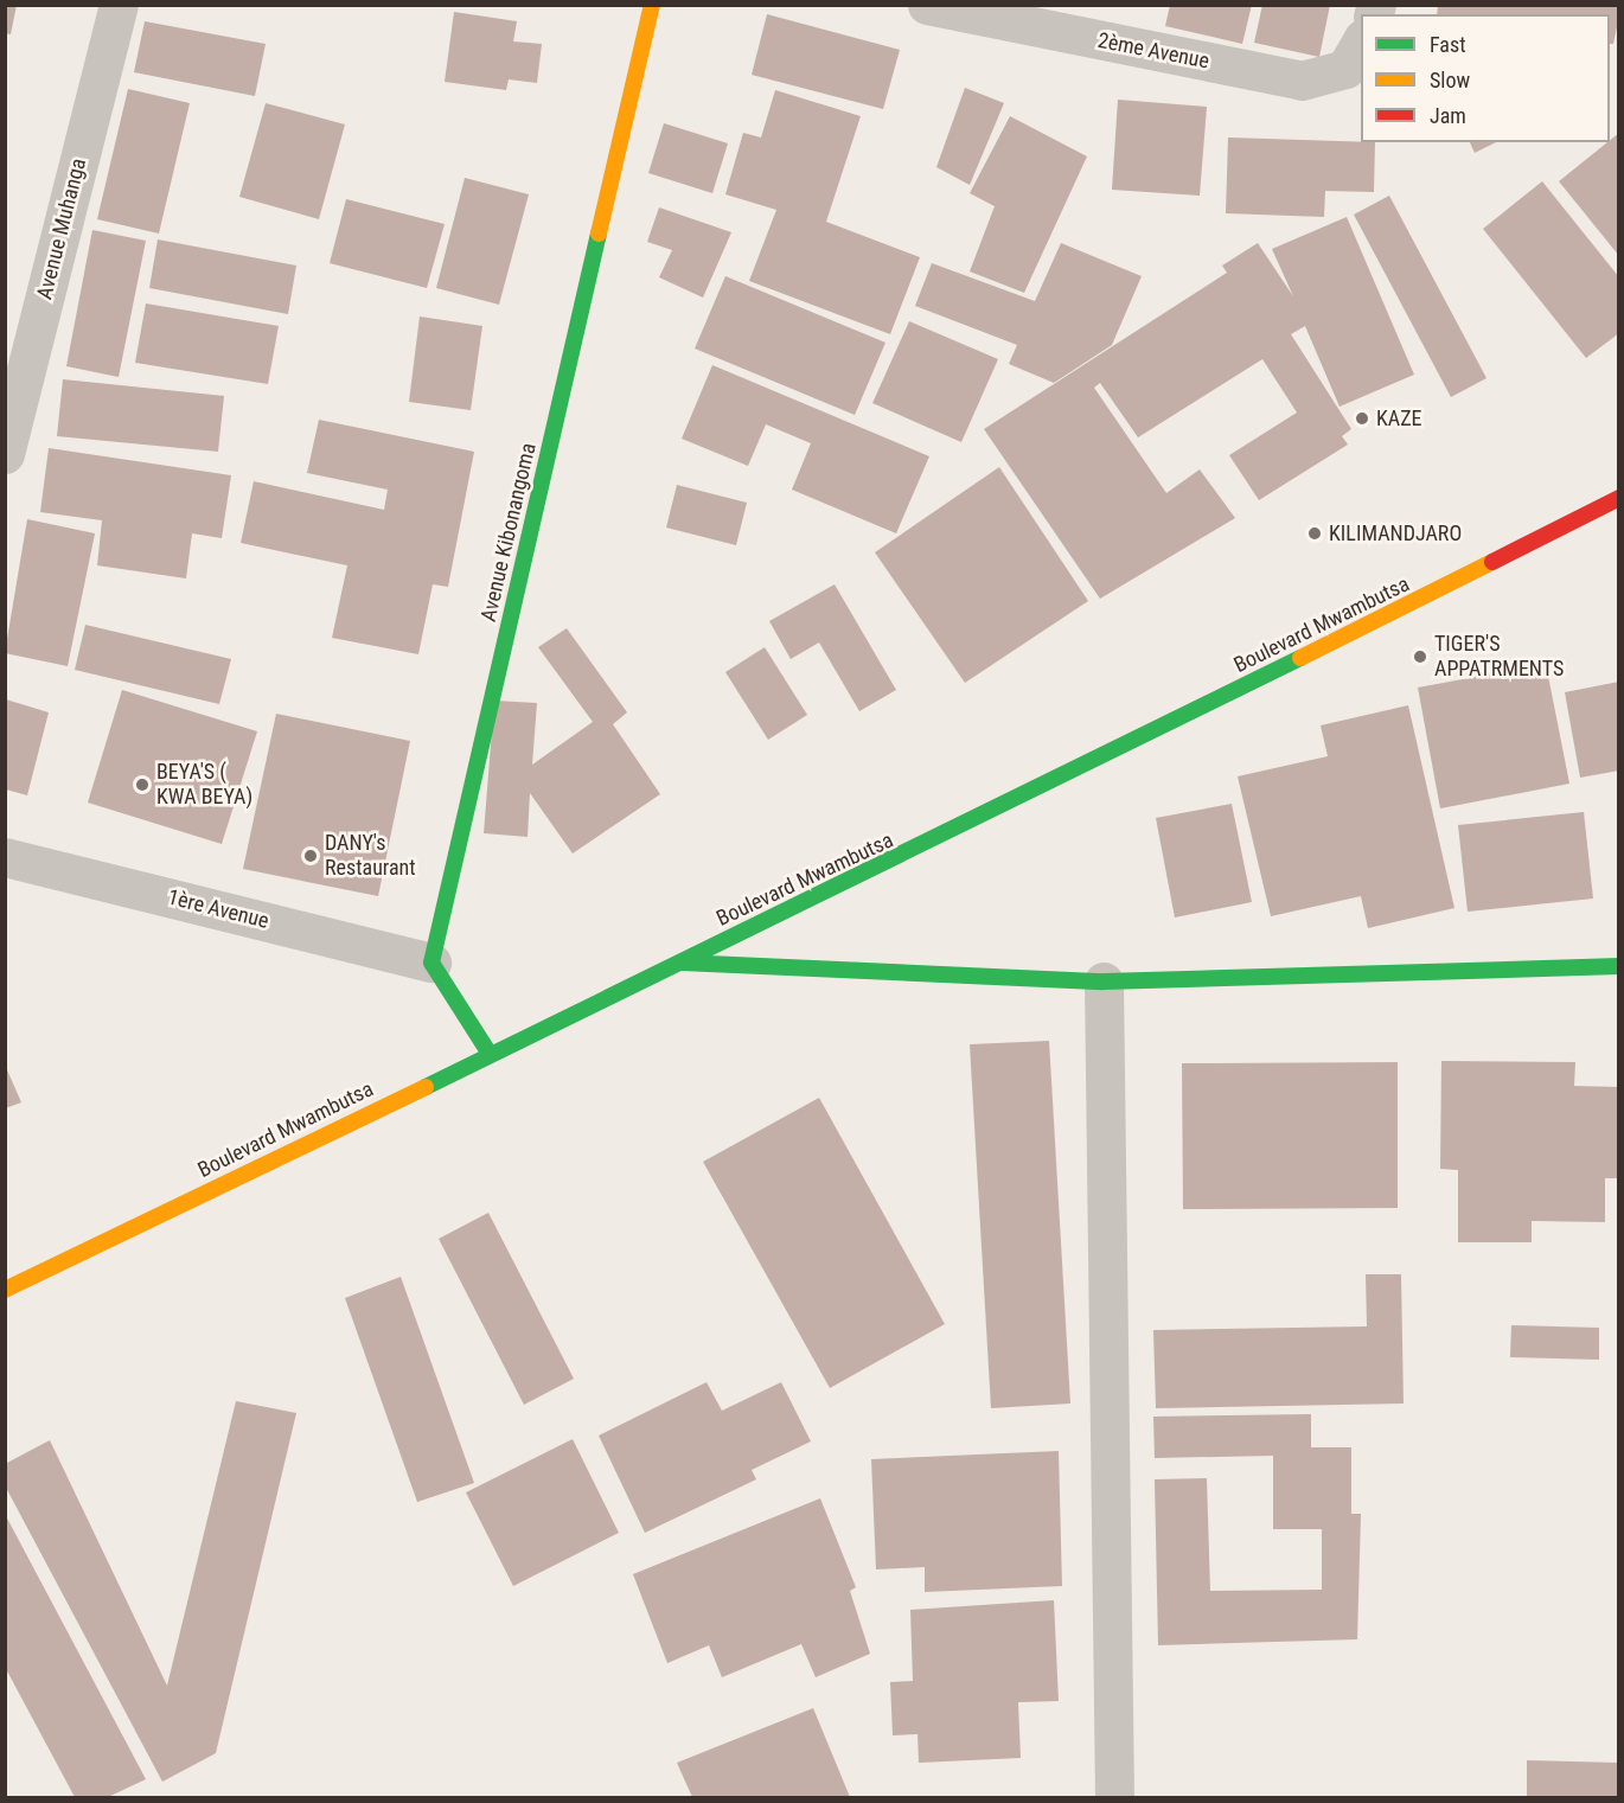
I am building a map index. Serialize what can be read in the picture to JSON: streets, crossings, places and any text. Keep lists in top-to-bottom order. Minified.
{"streets":{"main road":["Avenue Kibonangoma","Boulevard Mwambutsa"],"street":["2ème Avenue","Avenue Muhanga","1ère Avenue"]},"crossings":[["Avenue Kibonangoma","1ère Avenue"]],"places":["KAZE","KILIMANDJARO","TIGER'S APPATRMENTS","BEYA'S ( KWA BEYA)","DANY's Restaurant"],"legend":["Fast","Slow","Jam"]}
